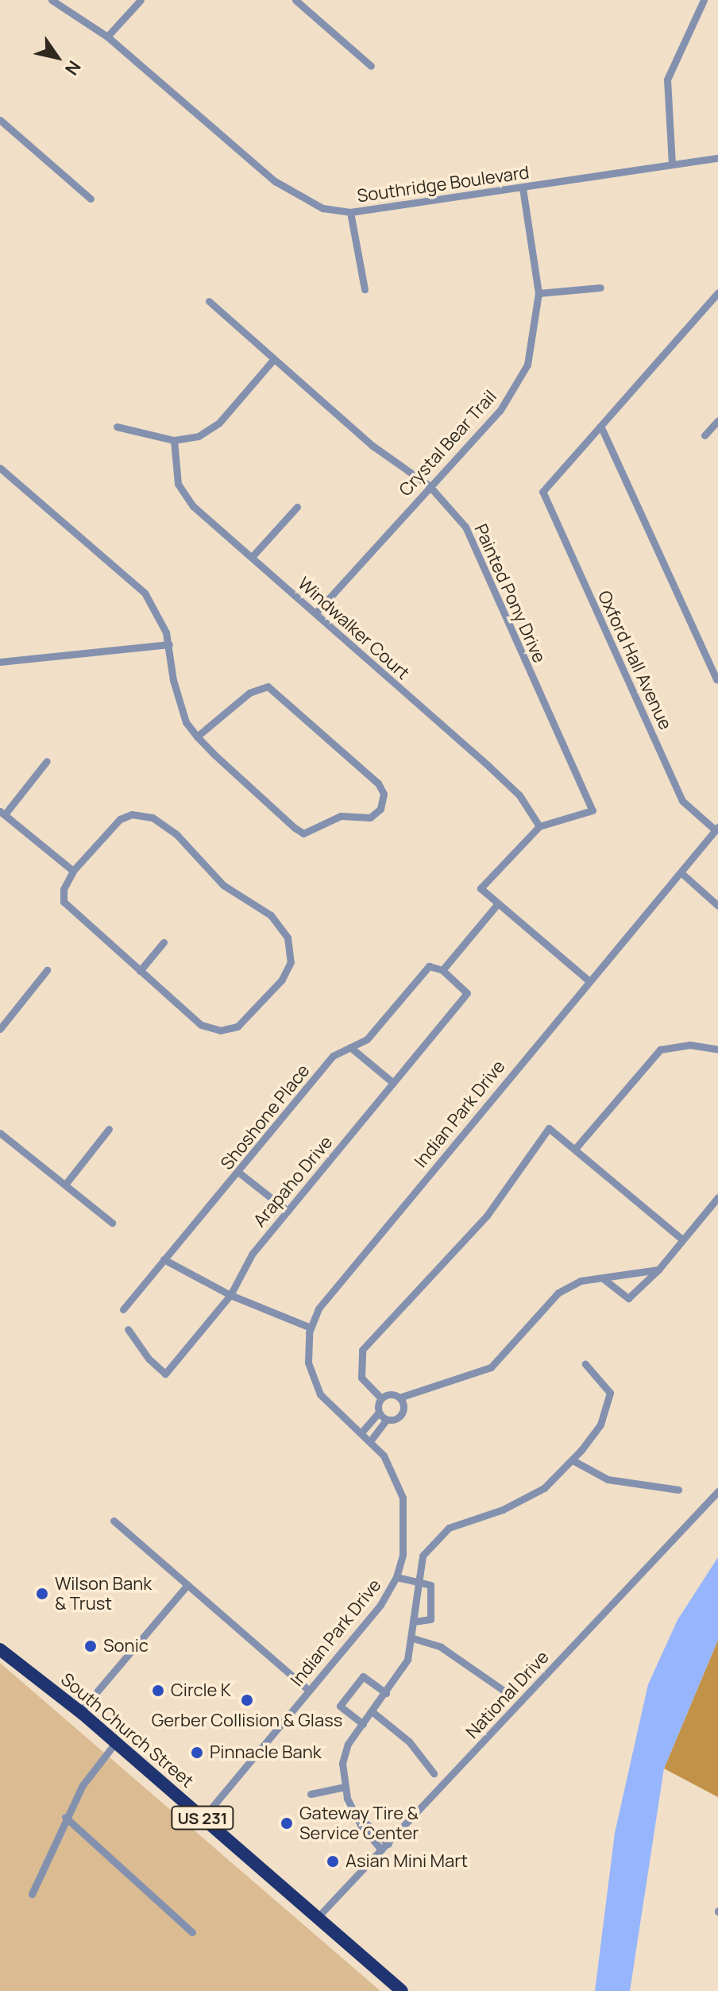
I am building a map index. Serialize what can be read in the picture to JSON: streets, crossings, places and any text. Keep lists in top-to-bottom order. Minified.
{"streets":{"highway":["South Church Street","US 231"],"street":["Southridge Boulevard","Crystal Bear Trail","Painted Pony Drive","Windwalker Court","Oxford Hall Avenue","Indian Park Drive","Shoshone Place","Arapaho Drive","National Drive"]},"crossings":[["Southridge Boulevard","Crystal Bear Trail"],["Crystal Bear Trail","Painted Pony Drive"],["Crystal Bear Trail","Windwalker Court"],["Painted Pony Drive","Windwalker Court"],["Oxford Hall Avenue","Indian Park Drive"],["Indian Park Drive","South Church Street"],["Shoshone Place","Arapaho Drive"],["National Drive","South Church Street"]],"places":["Wilson Bank & Trust","Sonic","Circle K","Gerber Collision & Glass","Pinnacle Bank","Gateway Tire & Service Center","Asian Mini Mart"],"north":"bottom right"}
